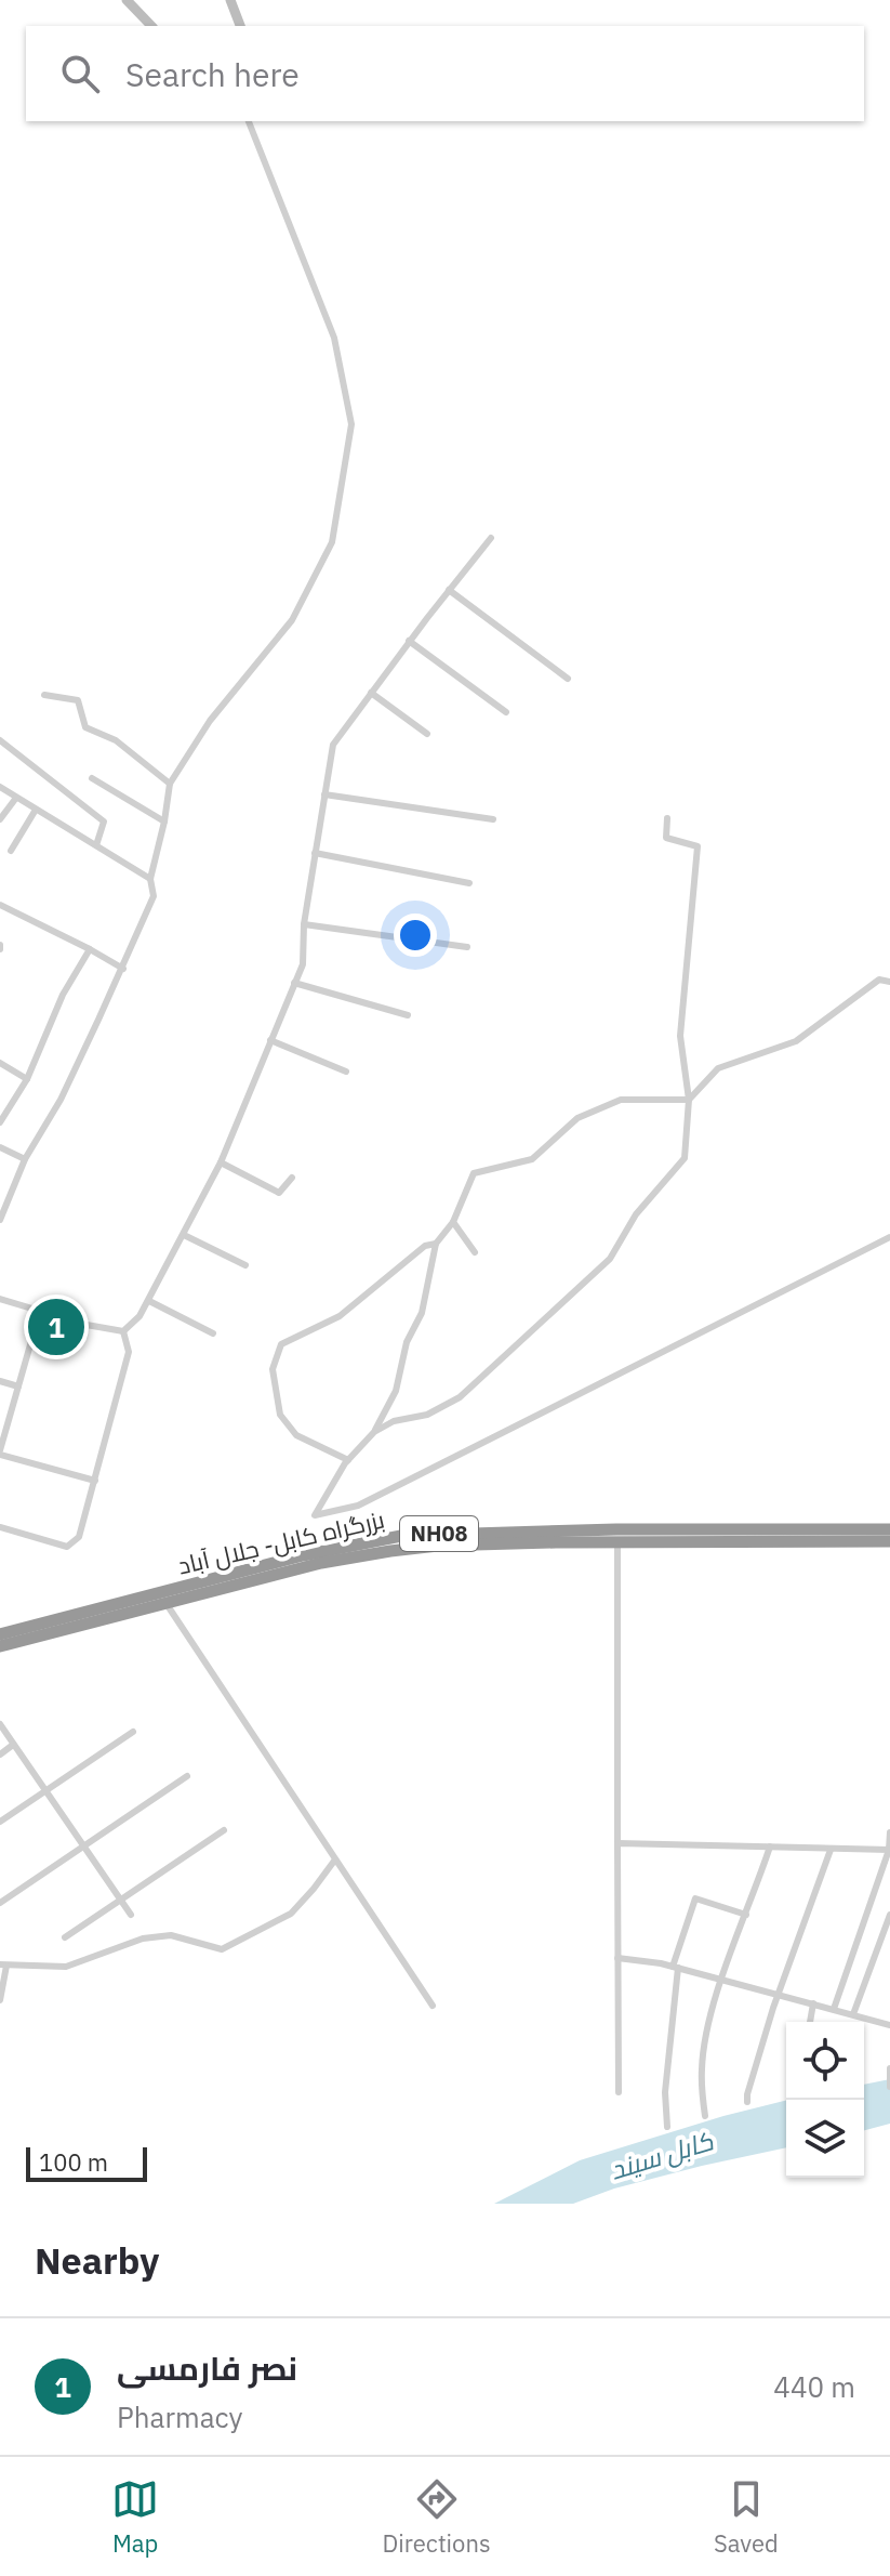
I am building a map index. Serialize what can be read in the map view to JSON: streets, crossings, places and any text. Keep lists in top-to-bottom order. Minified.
{"streets":{"highway":["NH08","بزرگراه کابل- جلال آباد"]},"water":["کابل سيند"],"scale_bar":"100 m","page":{"search":"Search here","pins":"1","scale":"100 m","heading":"Nearby","list":[{"mark":"1","name":"نصر فارمسی","note":"Pharmacy","value":"440 m"}],"nav":["Map","Directions","Saved"]}}
